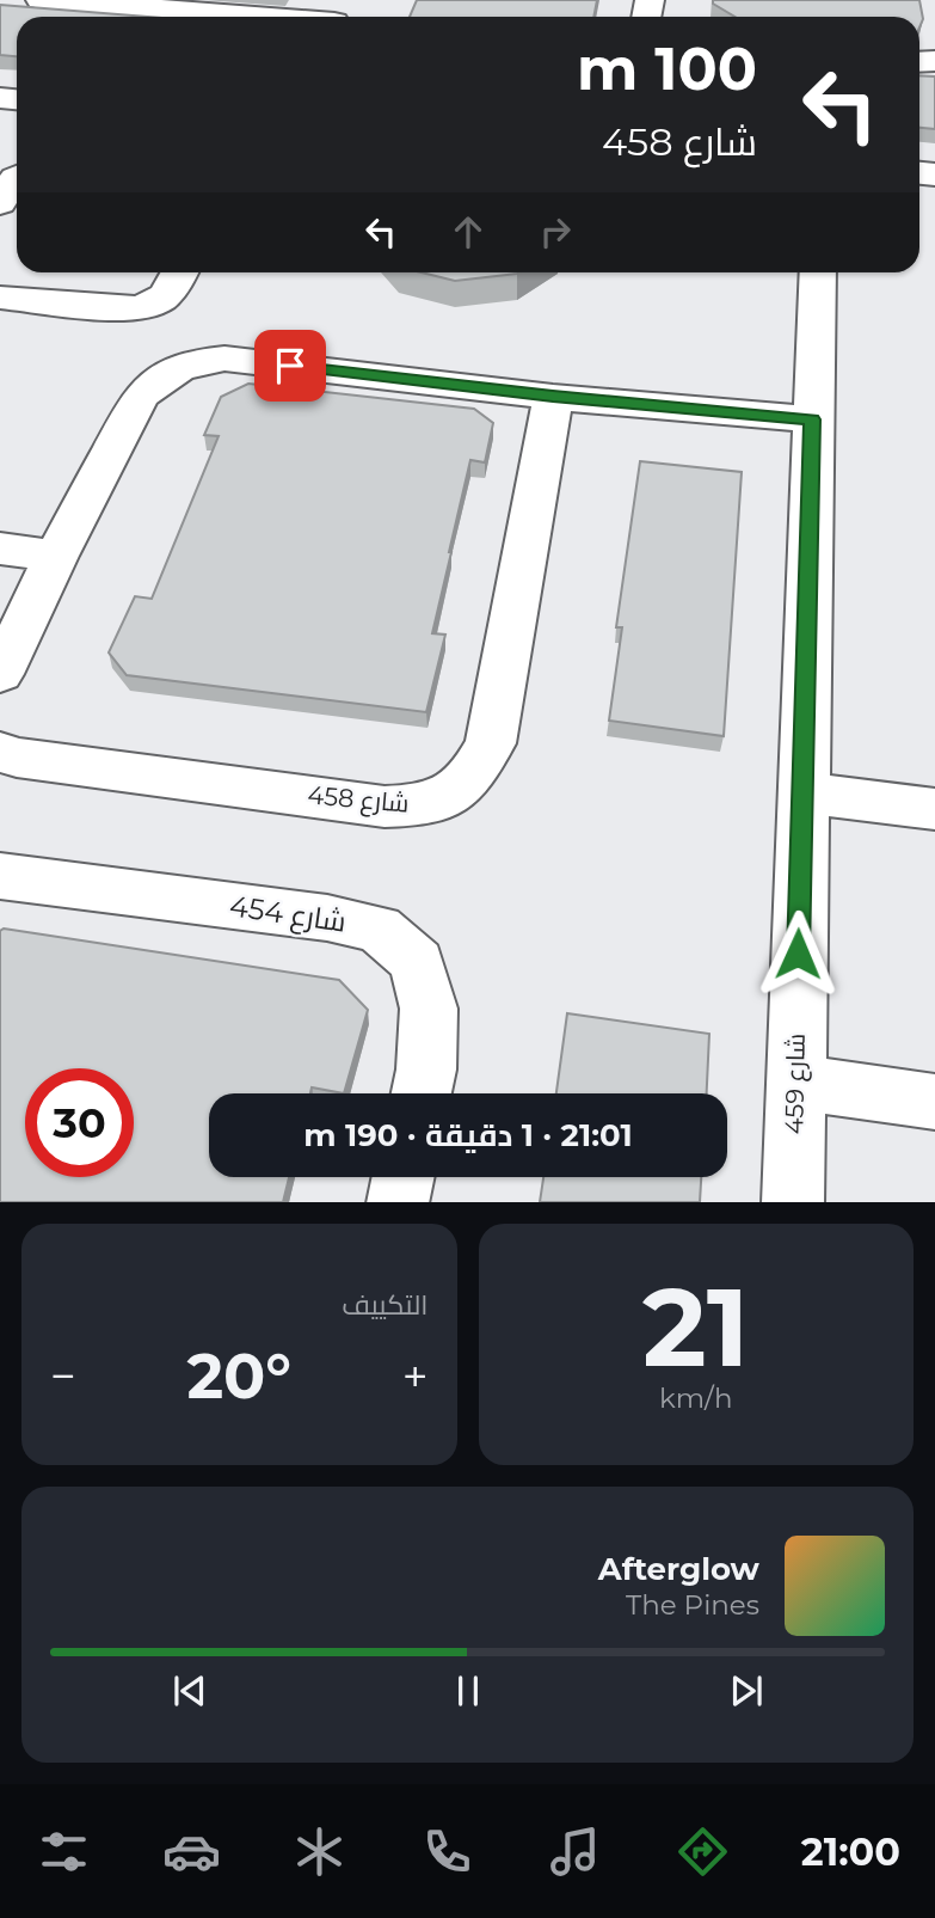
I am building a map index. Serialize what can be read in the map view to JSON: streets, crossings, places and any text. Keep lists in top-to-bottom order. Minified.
{"streets":{"street":["شارع 458","شارع 454","شارع 459"]},"page":{"turn":["100 m","شارع 458"],"limit":"30","trip":"21:01 · 1 دقيقة · 190 m","tile":[["21","km/h"],"التكييف"],"heat":["−","20°","+"],"song":["Afterglow","The Pines"],"tabs":"21:00"}}
